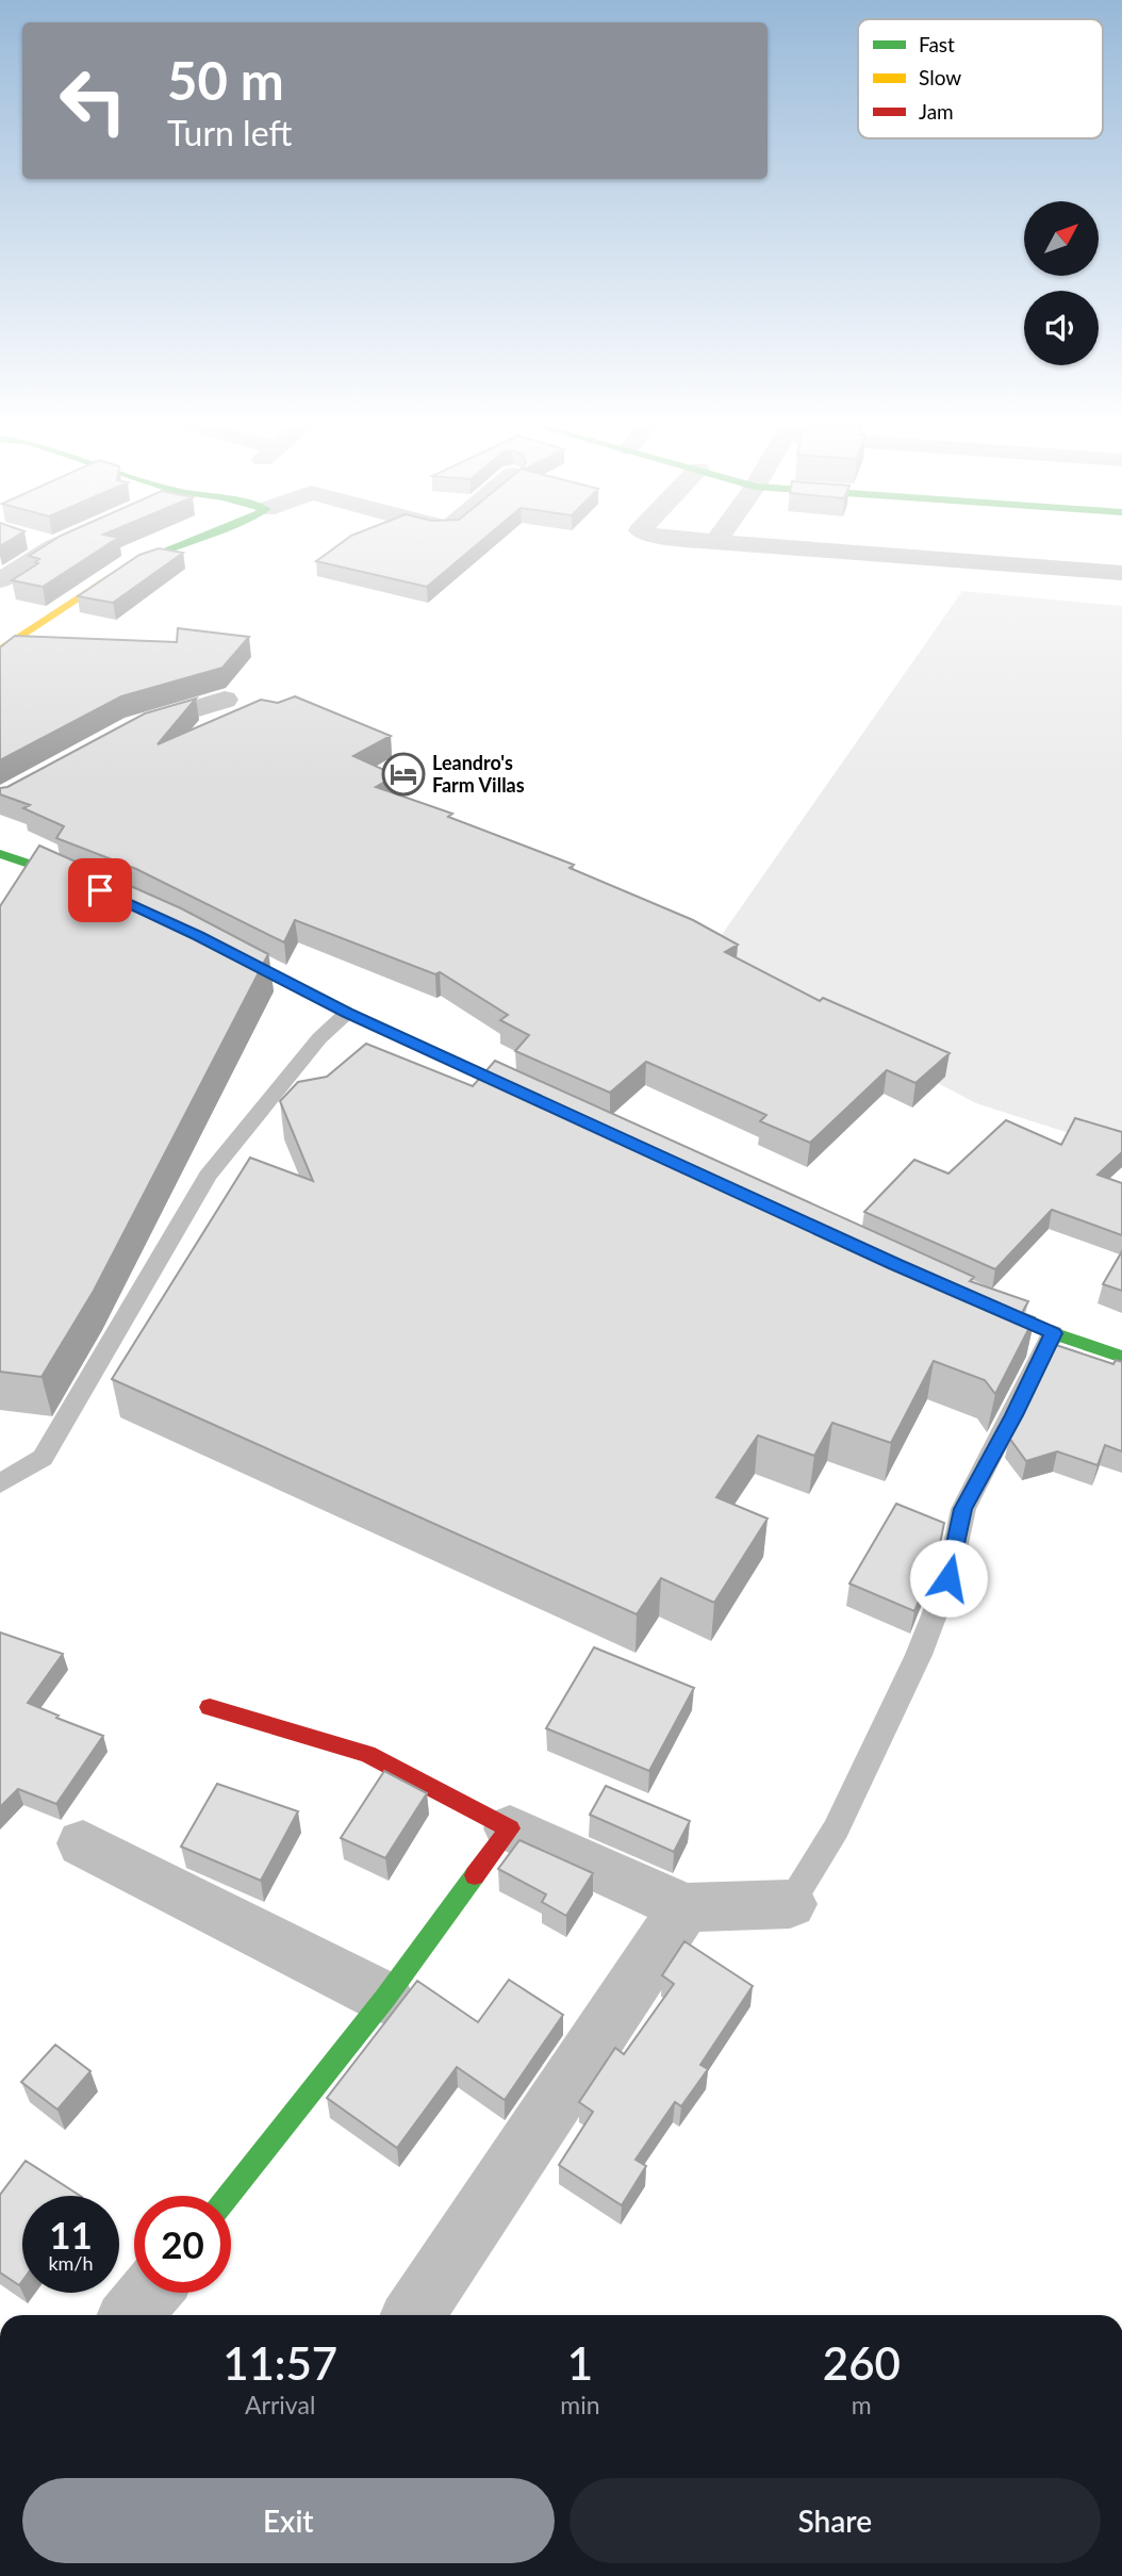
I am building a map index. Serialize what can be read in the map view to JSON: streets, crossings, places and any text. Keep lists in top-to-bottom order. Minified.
{"places":{"hotel":["Leandro's Farm Villas"]},"legend":["Fast","Slow","Jam"],"north":"top right","page":{"turn":["50 m","Turn left"],"speed":"11 km/h","limit":"20","eta":["11:57","Arrival","1","min","260","m"],"buttons":["Exit","Share"]}}
